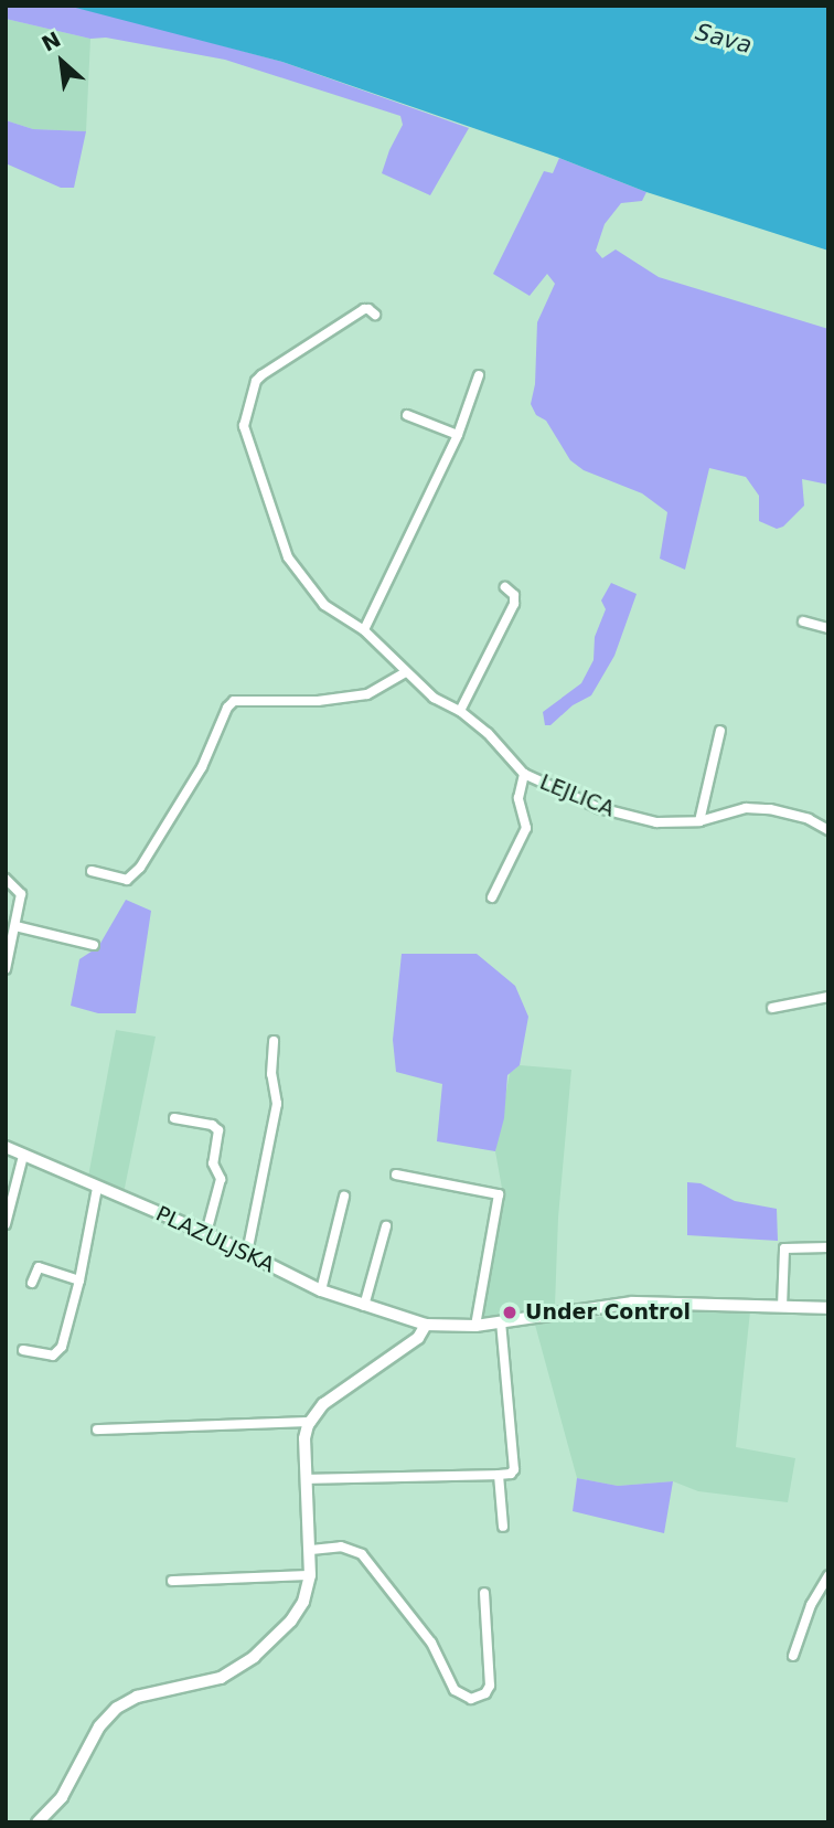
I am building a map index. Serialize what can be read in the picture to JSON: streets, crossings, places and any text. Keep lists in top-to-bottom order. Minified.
{"streets":{"main road":["PLAZULJSKA"],"street":["LEJLICA"]},"water":["Sava"],"places":["Under Control"],"north":"top left"}
